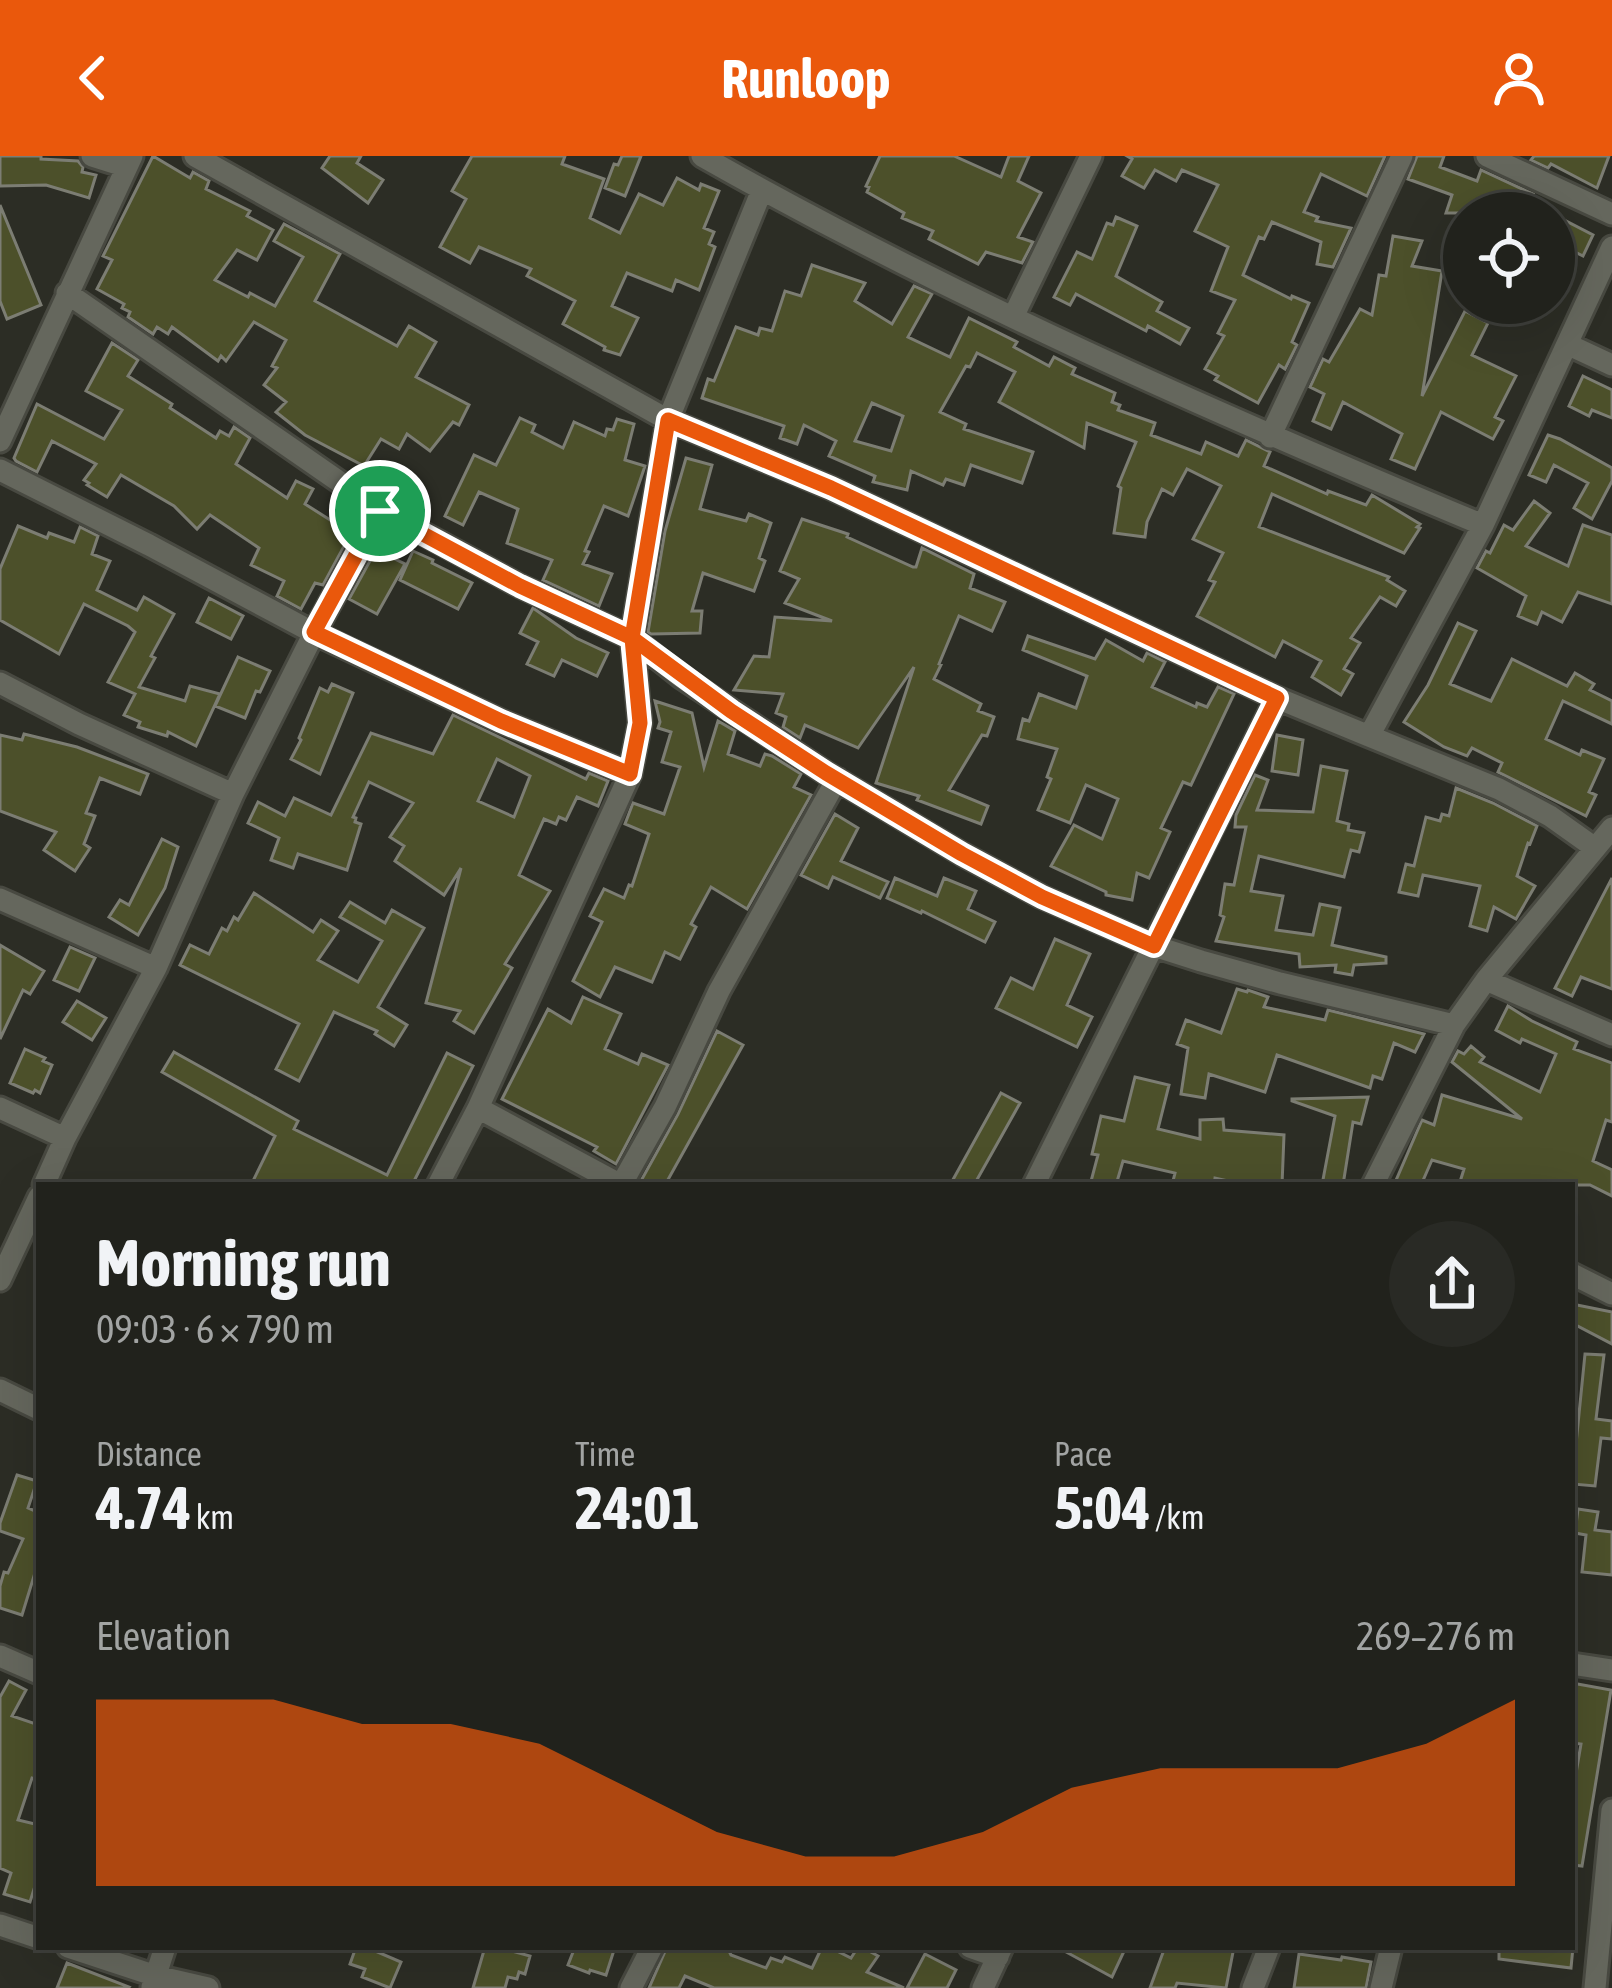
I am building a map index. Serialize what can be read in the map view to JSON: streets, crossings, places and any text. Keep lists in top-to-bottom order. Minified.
{"page":{"header":"Runloop","heading":["Morning run","09:03 · 6 × 790 m"],"stats":[["Distance","4.74 km"],["Time","24:01"],["Pace","5:04 /km"]],"chart":["Elevation","269–276 m"]}}
